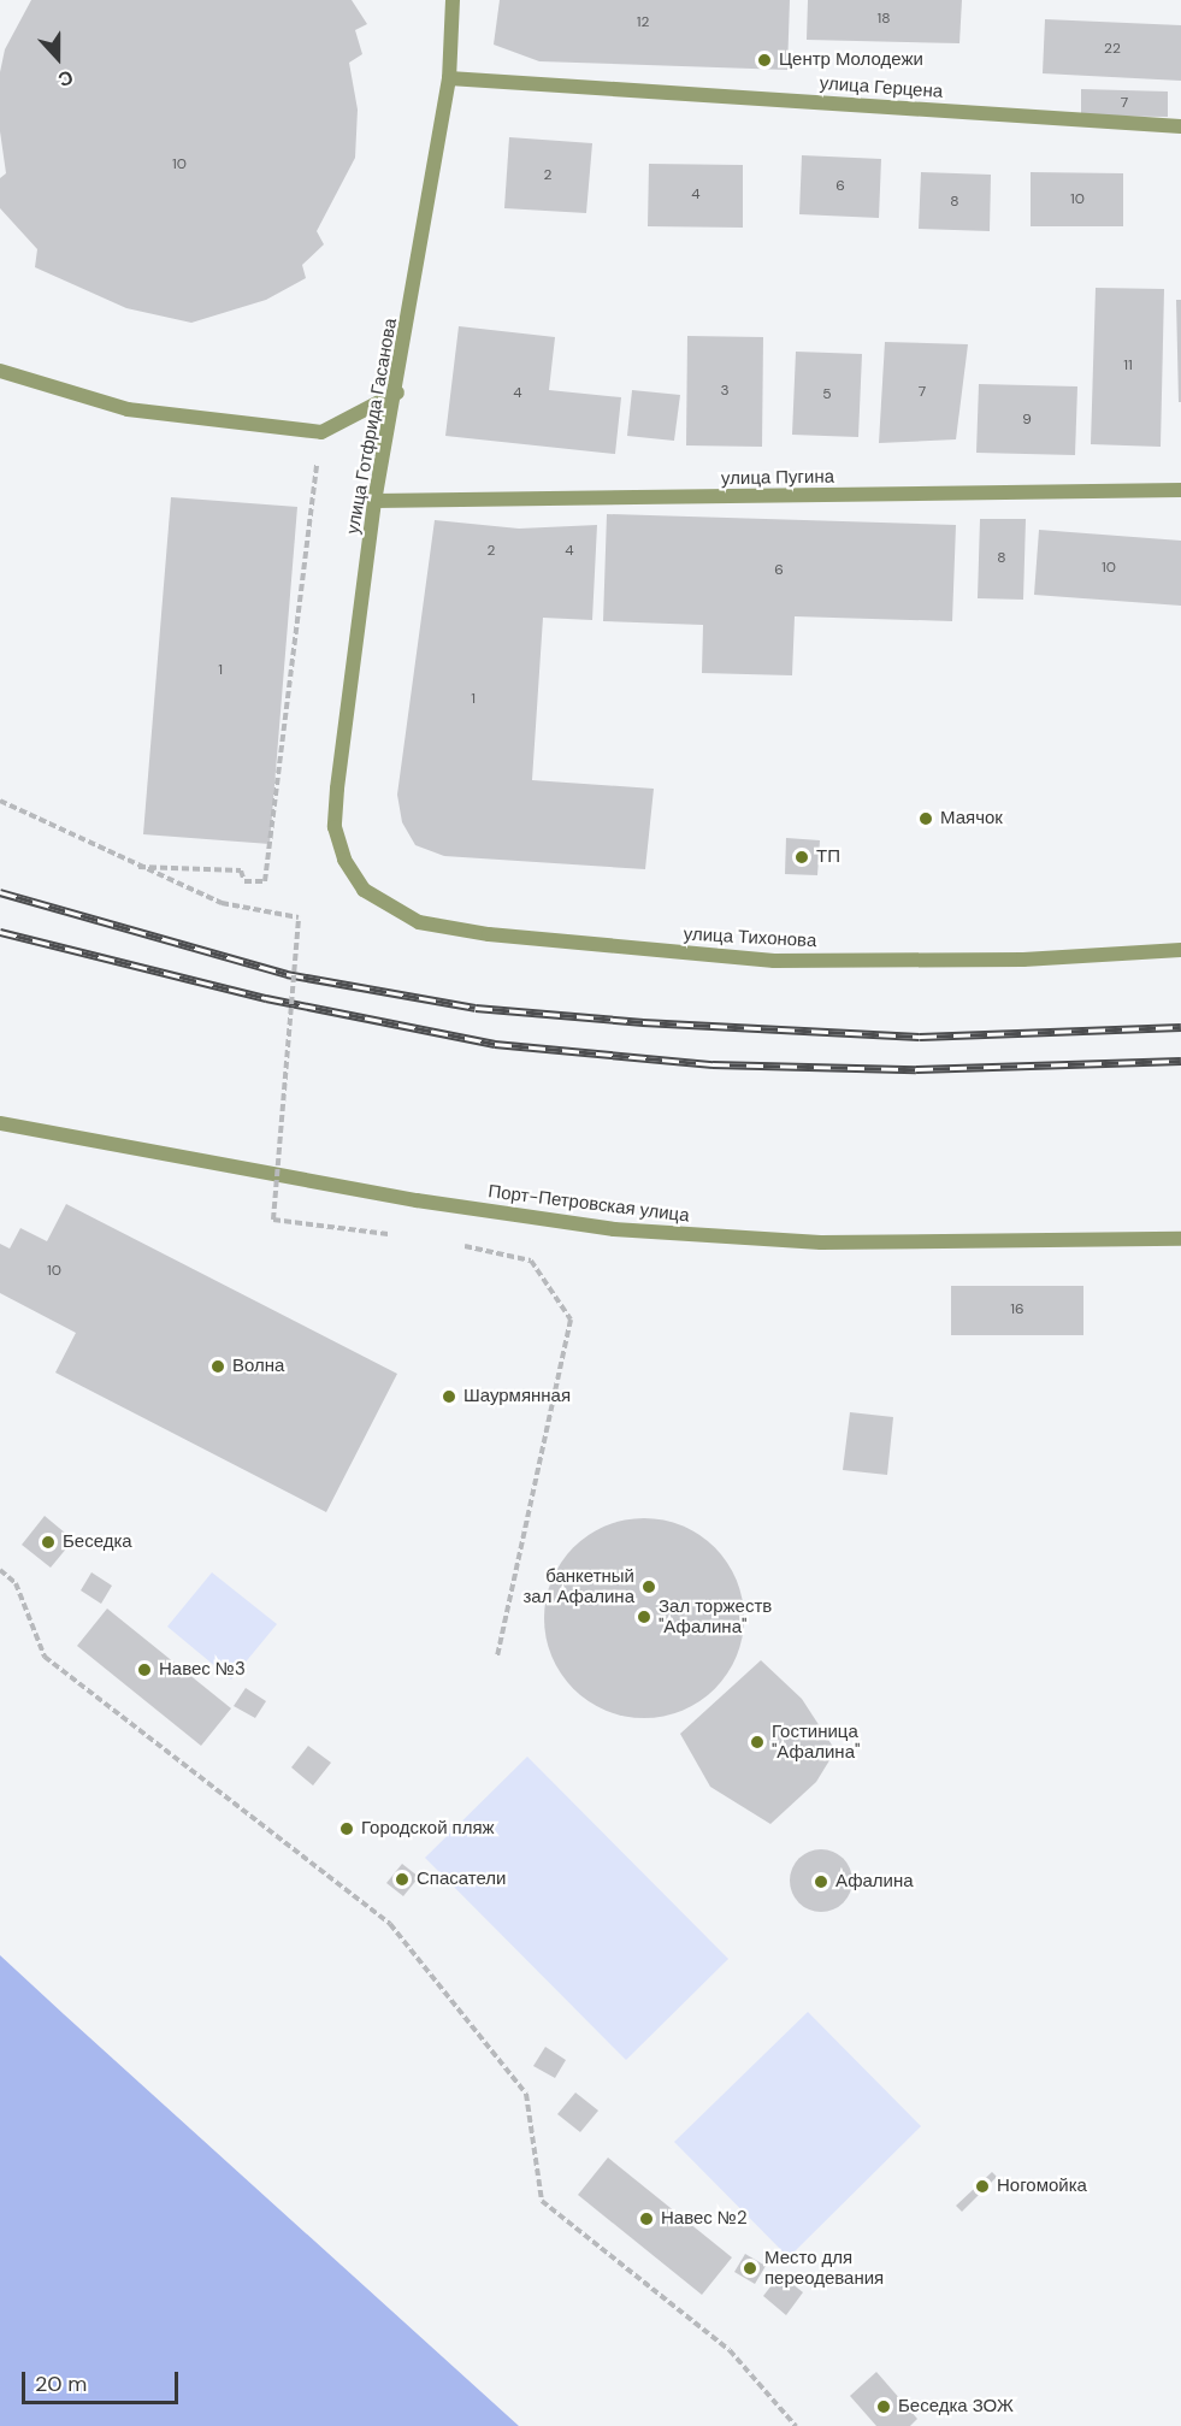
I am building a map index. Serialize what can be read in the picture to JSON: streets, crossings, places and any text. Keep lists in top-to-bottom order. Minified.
{"streets":{"street":["улица Герцена","улица Готфрида Гасанова","улица Пугина","улица Тихонова","Порт-Петровская улица"]},"crossings":[["улица Герцена","улица Готфрида Гасанова"],["улица Готфрида Гасанова","улица Пугина"],["улица Готфрида Гасанова","улица Тихонова"]],"places":["Центр Молодежи","Маячок","ТП","Волна","Шаурмянная","Беседка","банкетный зал Афалина","Зал торжеств \"Афалина\"","Навес №3","Гостиница \"Афалина\"","Городской пляж","Спасатели","Афалина","Ногомойка","Навес №2","Место для переодевания","Беседка ЗОЖ"],"house_numbers":["18","12","22","7","10","2","6","4","10","8","11","3","7","4","5","9","2","4","8","10","6","1","1","10","16"],"scale_bar":"20 m","north":"bottom"}
